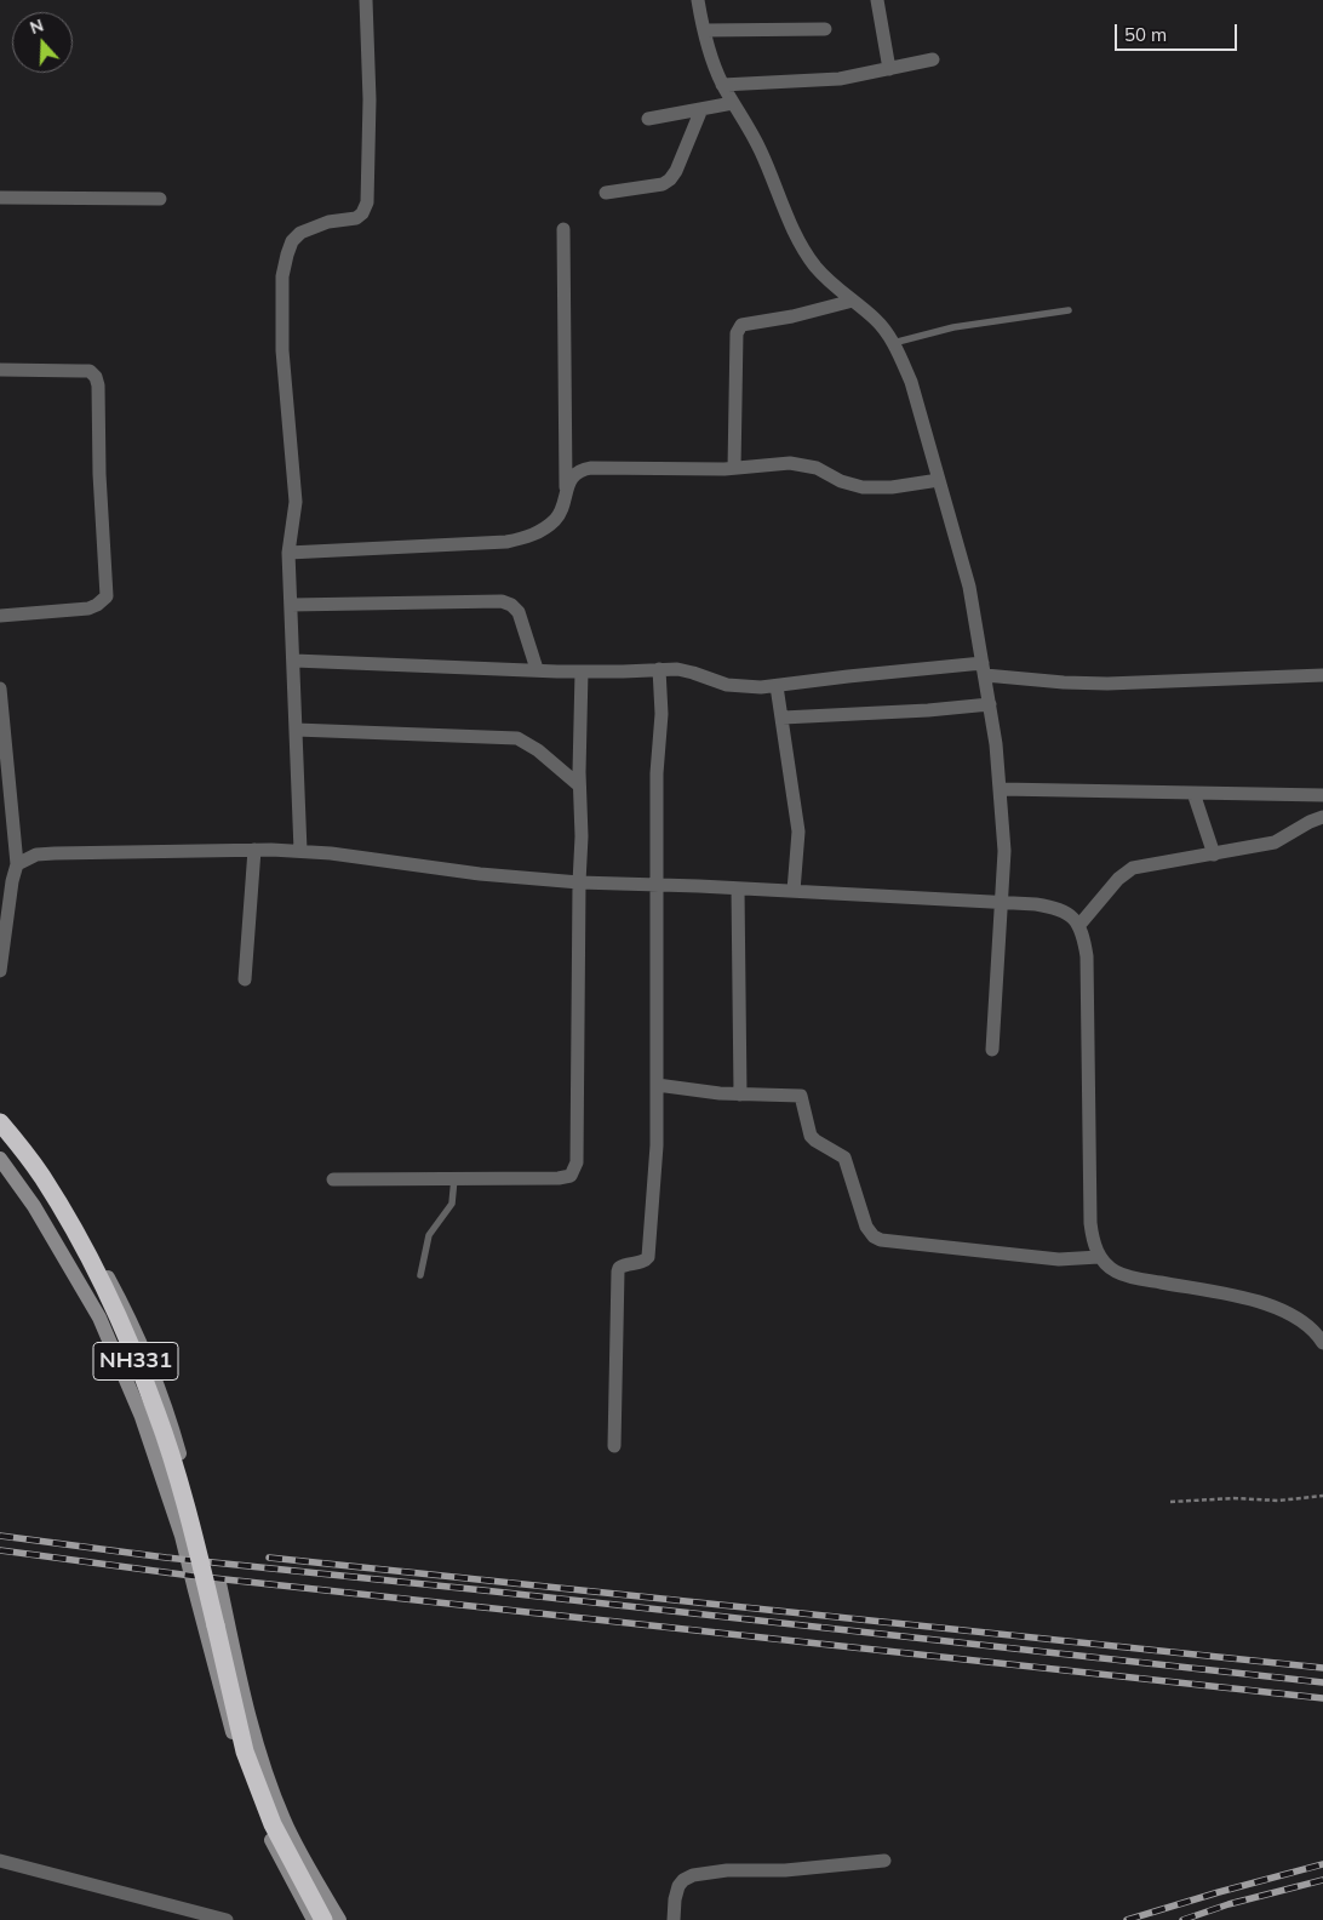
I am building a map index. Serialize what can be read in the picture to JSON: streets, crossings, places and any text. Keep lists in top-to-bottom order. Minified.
{"streets":{"highway":["NH331"]},"scale_bar":"50 m","north":"top"}
